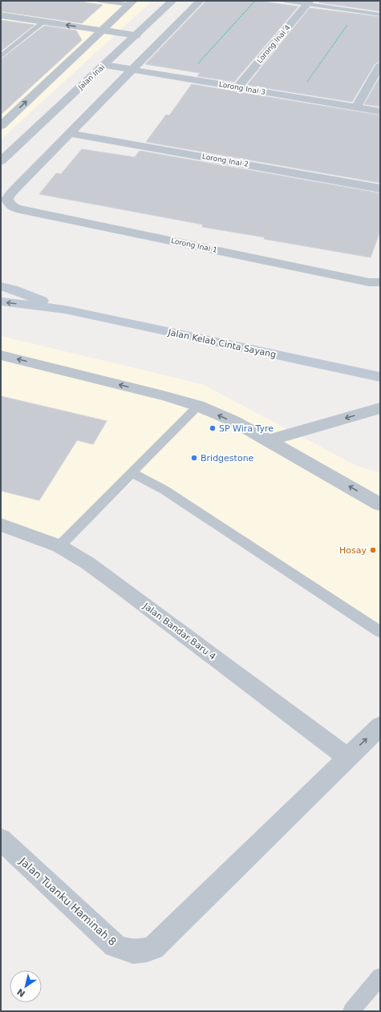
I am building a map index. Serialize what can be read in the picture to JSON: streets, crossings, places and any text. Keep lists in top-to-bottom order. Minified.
{"streets":{"main road":["Jalan Kelab Cinta Sayang"],"street":["Lorong Inai 4","Jalan Inai","Lorong Inai 3","Lorong Inai 2","Lorong Inai 1","Jalan Bandar Baru 4","Jalan Tuanku Haminah 8"]},"crossings":[["Lorong Inai 4","Lorong Inai 3"],["Jalan Inai","Lorong Inai 3"],["Lorong Inai 2","Lorong Inai 1"],["Jalan Bandar Baru 4","Jalan Tuanku Haminah 8"]],"places":["SP Wira Tyre","Bridgestone","Hosay"],"north":"bottom left"}
